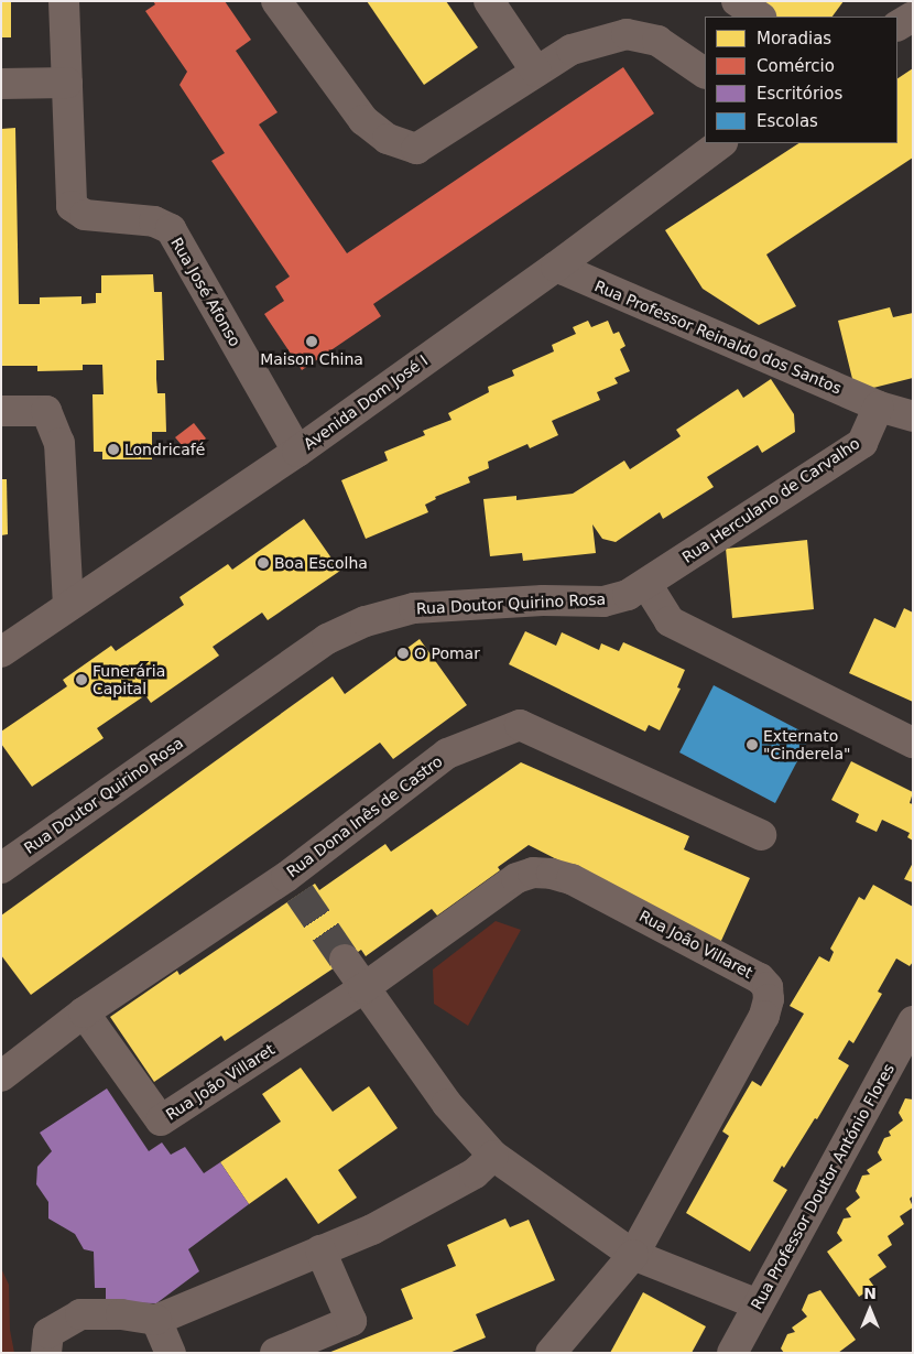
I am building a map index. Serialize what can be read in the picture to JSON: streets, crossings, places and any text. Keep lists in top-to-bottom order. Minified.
{"streets":{"street":["Rua José Afonso","Rua Professor Reinaldo dos Santos","Avenida Dom José I","Rua Herculano de Carvalho","Rua Doutor Quirino Rosa","Rua Dona Inês de Castro","Rua João Villaret","Rua Professor Doutor António Flores"]},"crossings":[["Rua José Afonso","Avenida Dom José I"],["Rua Professor Reinaldo dos Santos","Avenida Dom José I"],["Rua Professor Reinaldo dos Santos","Rua Herculano de Carvalho"],["Rua Herculano de Carvalho","Rua Doutor Quirino Rosa"],["Rua Dona Inês de Castro","Rua João Villaret"]],"places":["Maison China","Londricafé","Boa Escolha","O Pomar","Funerária Capital","Externato \"Cinderela\""],"legend":["Moradias","Comércio","Escritórios","Escolas"],"north":"top"}
